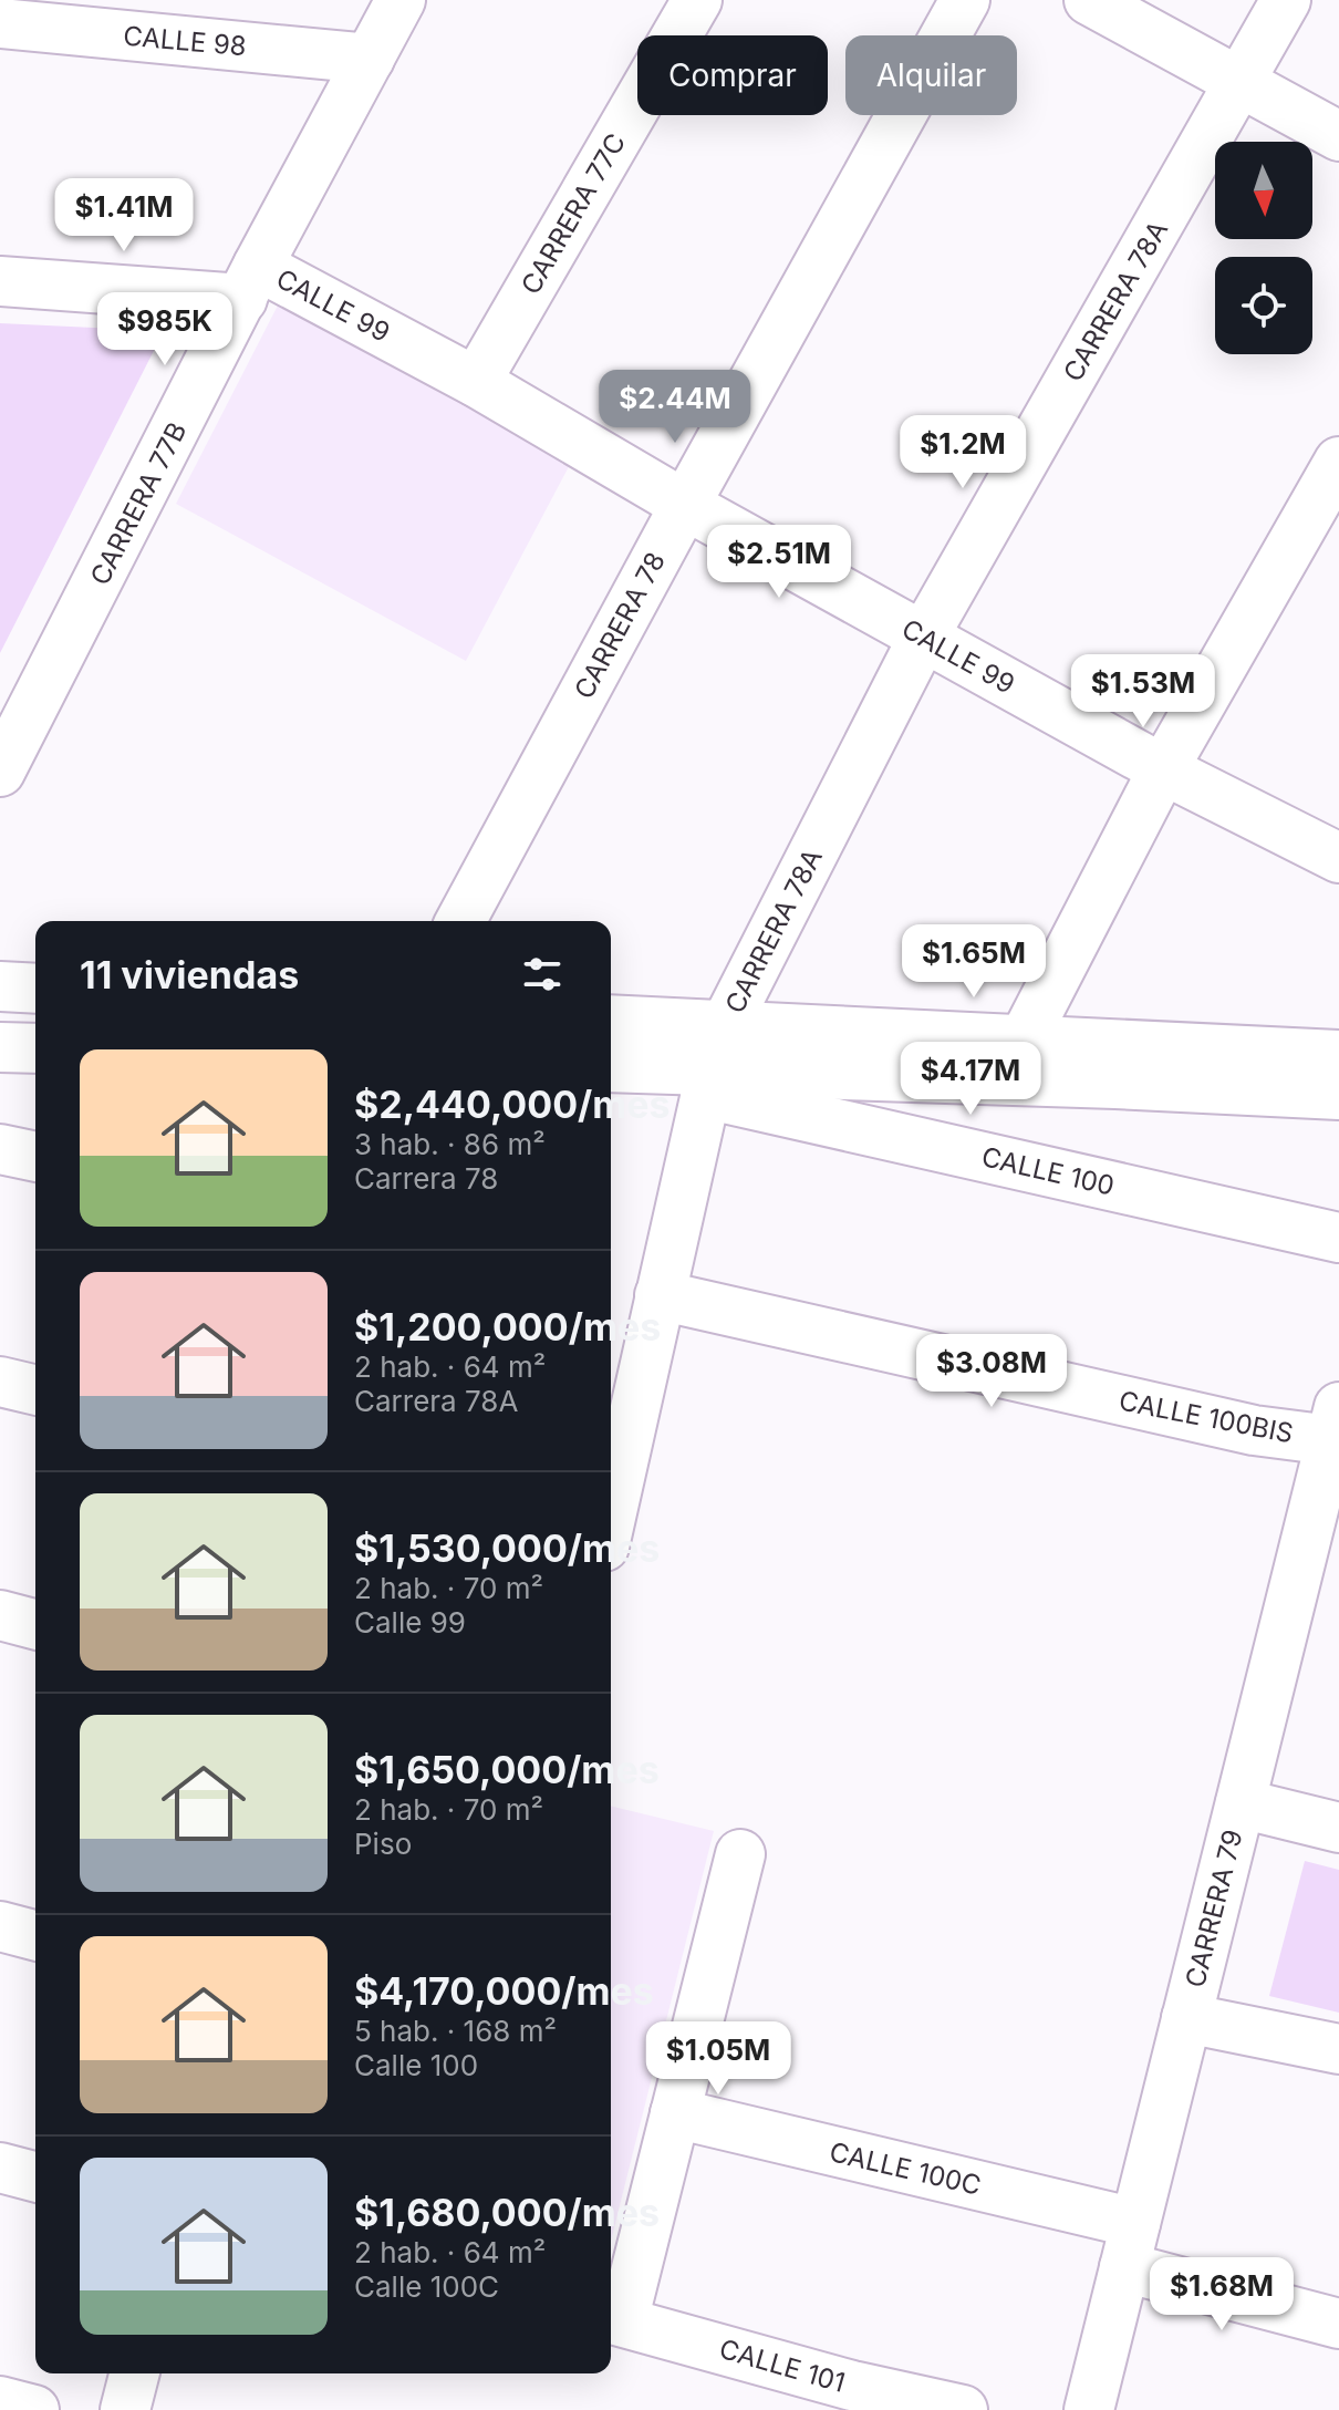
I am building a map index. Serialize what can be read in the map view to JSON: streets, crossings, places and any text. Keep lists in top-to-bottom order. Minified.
{"streets":{"street":["CALLE 98","CARRERA 77C","CARRERA 78A","CALLE 99","CARRERA 77B","CARRERA 78","CALLE 100","CALLE 100BIS","CARRERA 79","CALLE 100C","CALLE 101"]},"crossings":[["CALLE 98","CARRERA 77B"],["CARRERA 77C","CALLE 99"],["CARRERA 78A","CALLE 99"],["CARRERA 78A","CALLE 100"],["CARRERA 78A","CALLE 100BIS"],["CALLE 99","CARRERA 77B"],["CALLE 99","CARRERA 78"],["CALLE 100BIS","CARRERA 79"],["CARRERA 79","CALLE 100C"]],"north":"bottom","page":{"chip":["Comprar","Alquilar"],"price":["$1.41M","$985K","$2.44M","$1.2M","$2.51M","$1.53M","$1.65M","$4.17M","$3.08M","$1.05M","$1.68M"],"heading":"11 viviendas","list":[{"name":"$2,440,000/mes","note":"3 hab. · 86 m² · Carrera 78"},{"name":"$1,200,000/mes","note":"2 hab. · 64 m² · Carrera 78A"},{"name":"$1,530,000/mes","note":"2 hab. · 70 m² · Calle 99"},{"name":"$1,650,000/mes","note":"2 hab. · 70 m² · Piso"},{"name":"$4,170,000/mes","note":"5 hab. · 168 m² · Calle 100"},{"name":"$1,680,000/mes","note":"2 hab. · 64 m² · Calle 100C"}]}}
